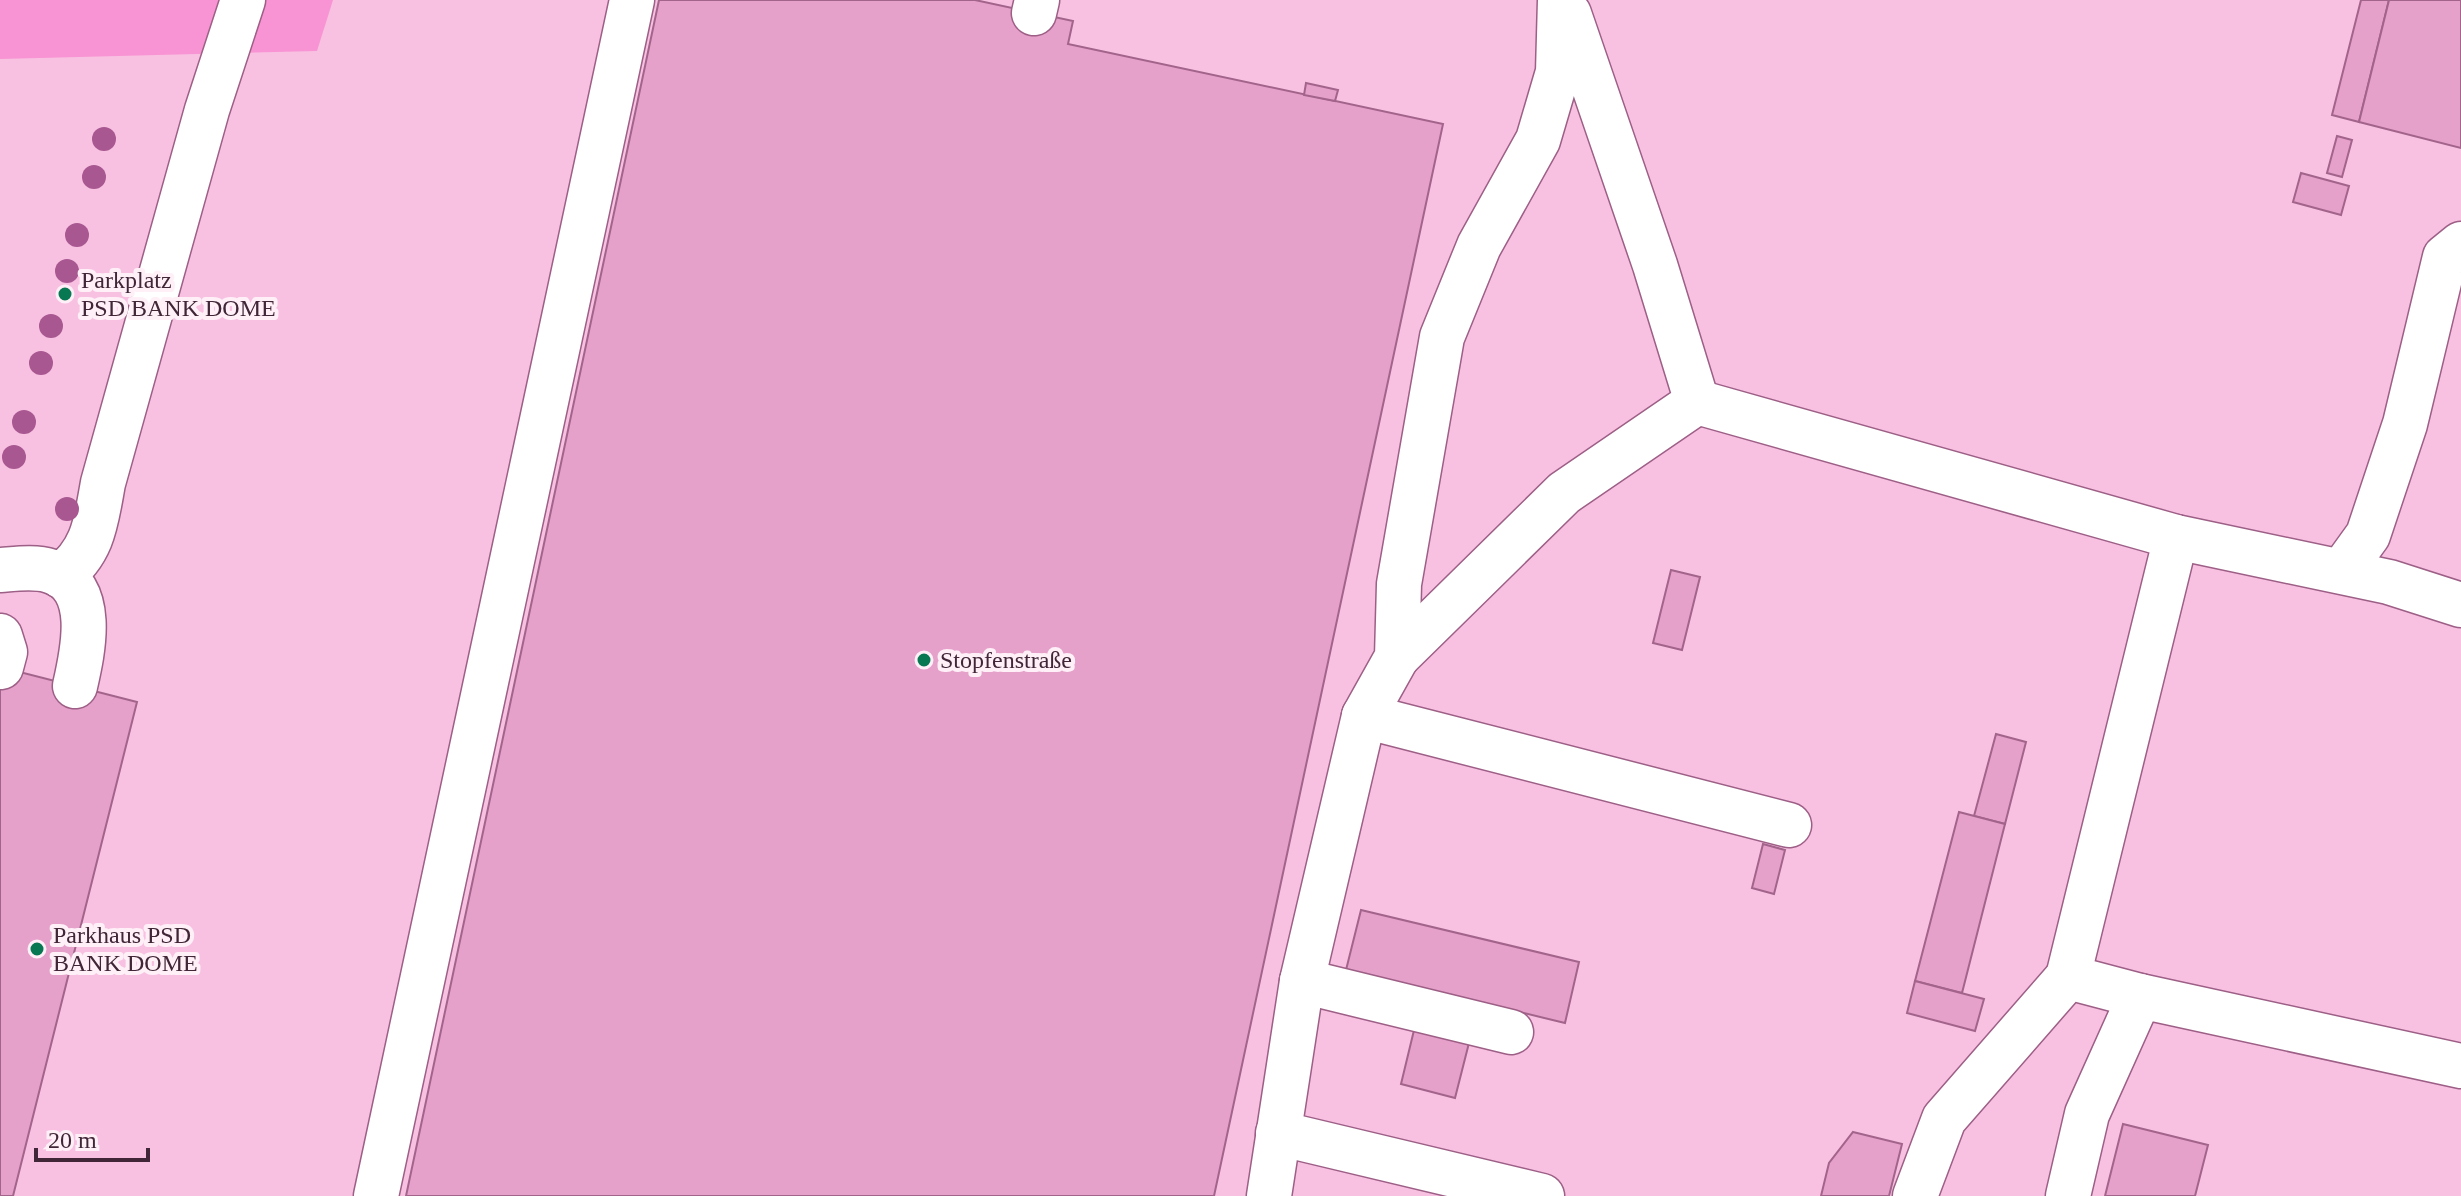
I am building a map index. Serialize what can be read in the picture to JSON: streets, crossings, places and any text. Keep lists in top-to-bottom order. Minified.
{"places":["Parkplatz PSD BANK DOME","Stopfenstraße","Parkhaus PSD BANK DOME"],"scale_bar":"20 m"}
